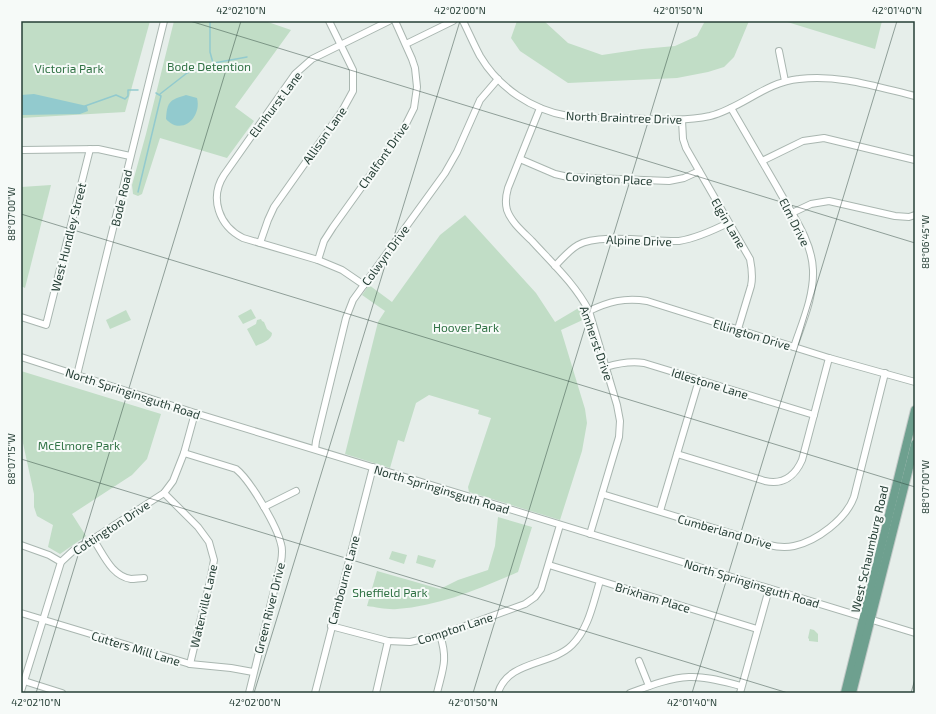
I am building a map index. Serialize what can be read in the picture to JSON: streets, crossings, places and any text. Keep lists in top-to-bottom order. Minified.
{"streets":{"main road":["West Schaumburg Road"],"street":["Elmhurst Lane","North Braintree Drive","Allison Lane","Chalfont Drive","Covington Place","Bode Road","Elm Drive","Elgin Lane","West Hundley Street","Alpine Drive","Colwyn Drive","Ellington Drive","Amherst Drive","Idlestone Lane","North Springinsguth Road","Cottington Drive","Cumberland Drive","Cambourne Lane","Brixham Place","Waterville Lane","Green River Drive","Compton Lane","Cutters Mill Lane"]},"crossings":[["Elmhurst Lane","Allison Lane"],["North Braintree Drive","Elm Drive"],["North Braintree Drive","Elgin Lane"],["North Braintree Drive","Colwyn Drive"],["North Braintree Drive","Amherst Drive"],["Covington Place","Elgin Lane"],["Covington Place","Amherst Drive"],["Bode Road","North Springinsguth Road"],["Elm Drive","Ellington Drive"],["Elgin Lane","Alpine Drive"],["Elgin Lane","Ellington Drive"],["Alpine Drive","Amherst Drive"],["Colwyn Drive","North Springinsguth Road"],["Ellington Drive","Amherst Drive"],["Ellington Drive","Cumberland Drive"],["Amherst Drive","Idlestone Lane"],["Amherst Drive","North Springinsguth Road"],["Amherst Drive","Cumberland Drive"],["North Springinsguth Road","Cottington Drive"],["North Springinsguth Road","West Schaumburg Road"],["North Springinsguth Road","Cambourne Lane"],["Cottington Drive","Waterville Lane"],["Cottington Drive","Green River Drive"],["Cottington Drive","Cutters Mill Lane"],["Cambourne Lane","Compton Lane"],["Brixham Place","Compton Lane"],["Waterville Lane","Cutters Mill Lane"],["Green River Drive","Cutters Mill Lane"]],"parks":["Bode Detention","Victoria Park","Hoover Park","McElmore Park","Sheffield Park"],"coordinates":["42°02'10\"N","42°02'00\"N","42°01'50\"N","42°01'40\"N","88°07'00\"W","88°06'45\"W","88°07'15\"W"]}
